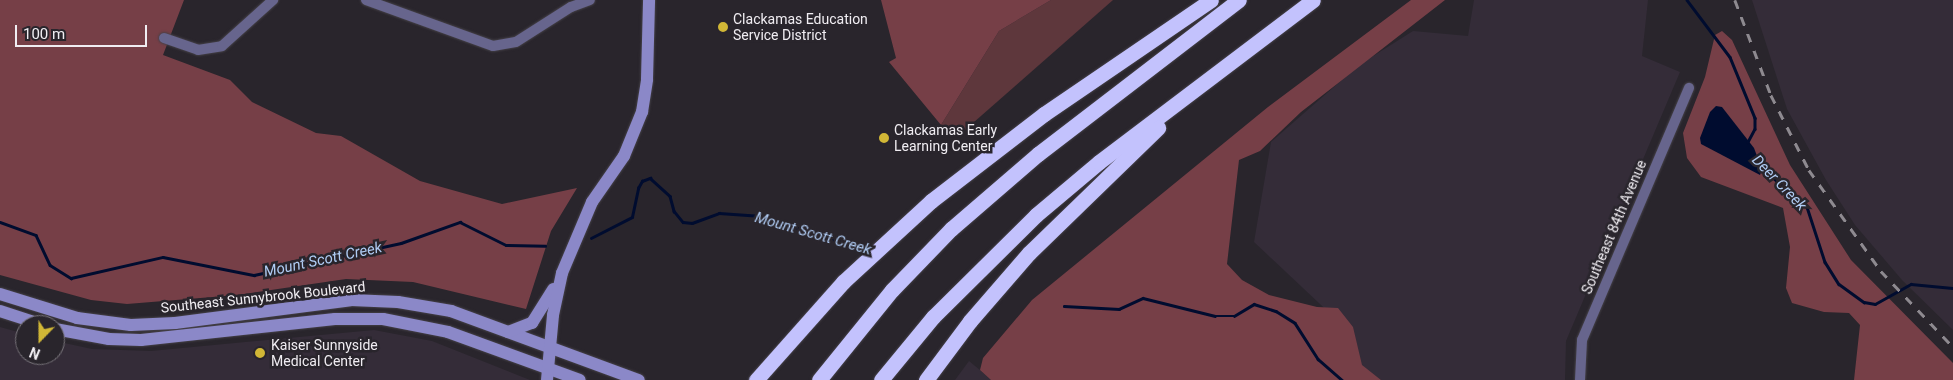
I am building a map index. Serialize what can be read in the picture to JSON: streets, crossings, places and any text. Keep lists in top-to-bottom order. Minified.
{"streets":{"main road":["Southeast Sunnybrook Boulevard"],"street":["Southeast 84th Avenue"]},"water":["Deer Creek","Mount Scott Creek"],"places":["Clackamas Education Service District","Clackamas Early Learning Center","Kaiser Sunnyside Medical Center"],"scale_bar":"100 m","north":"bottom"}
